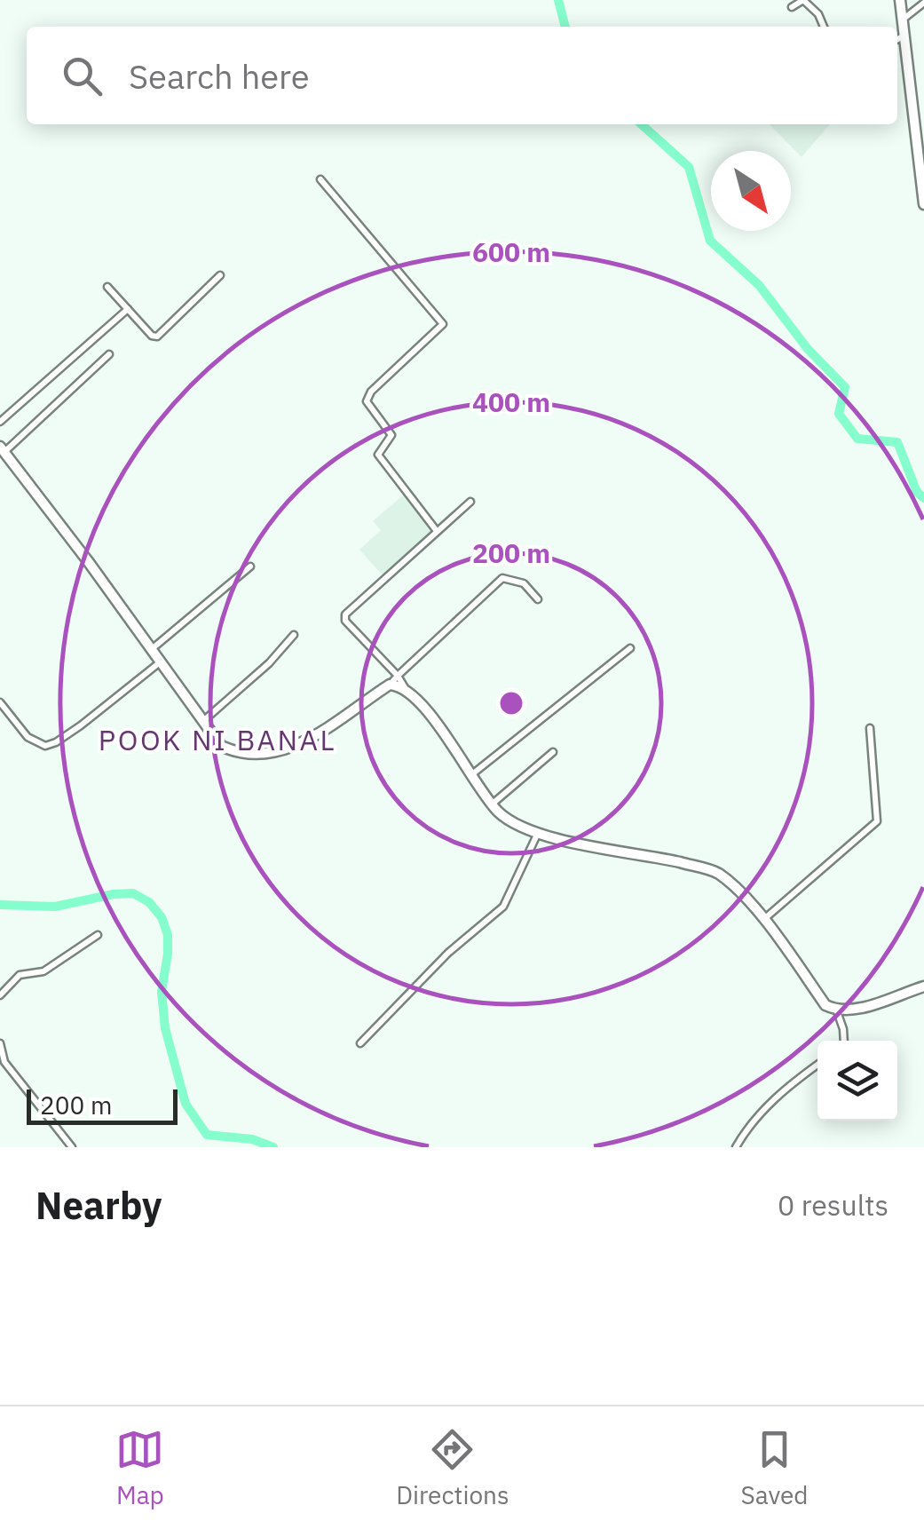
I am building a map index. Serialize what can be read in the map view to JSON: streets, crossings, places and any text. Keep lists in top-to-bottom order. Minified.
{"districts":["POOK NI BANAL"],"scale_bar":"200 m","north":"bottom right","page":{"search":"Search here","scale":"200 m","heading":["Nearby","0 results"],"nav":["Map","Directions","Saved"]},"rings":["600 m","400 m","200 m"]}
